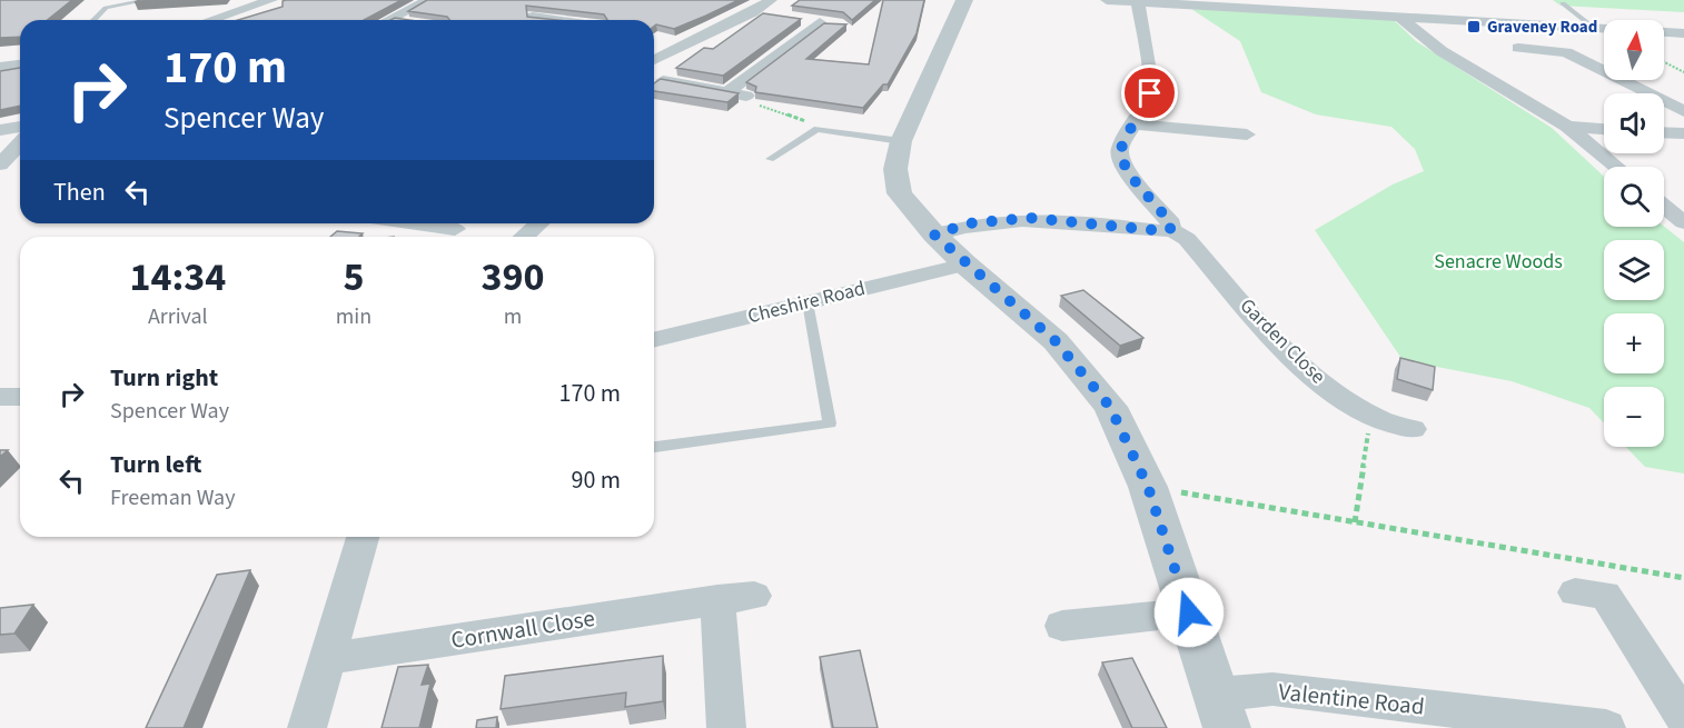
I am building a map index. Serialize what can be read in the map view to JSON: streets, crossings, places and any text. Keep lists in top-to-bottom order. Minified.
{"streets":{"street":["Cheshire Road","Garden Close","Cornwall Close","Valentine Road"]},"parks":["Senacre Woods"],"places":{"transit":["Graveney Road"]},"north":"top","page":{"map_buttons":["+","−"],"turn":["170 m","Spencer Way"],"then":"Then","eta":["14:34","Arrival","5","min","390","m"],"list":[{"name":"Turn right","note":"Spencer Way","value":"170 m"},{"name":"Turn left","note":"Freeman Way","value":"90 m"}]}}
